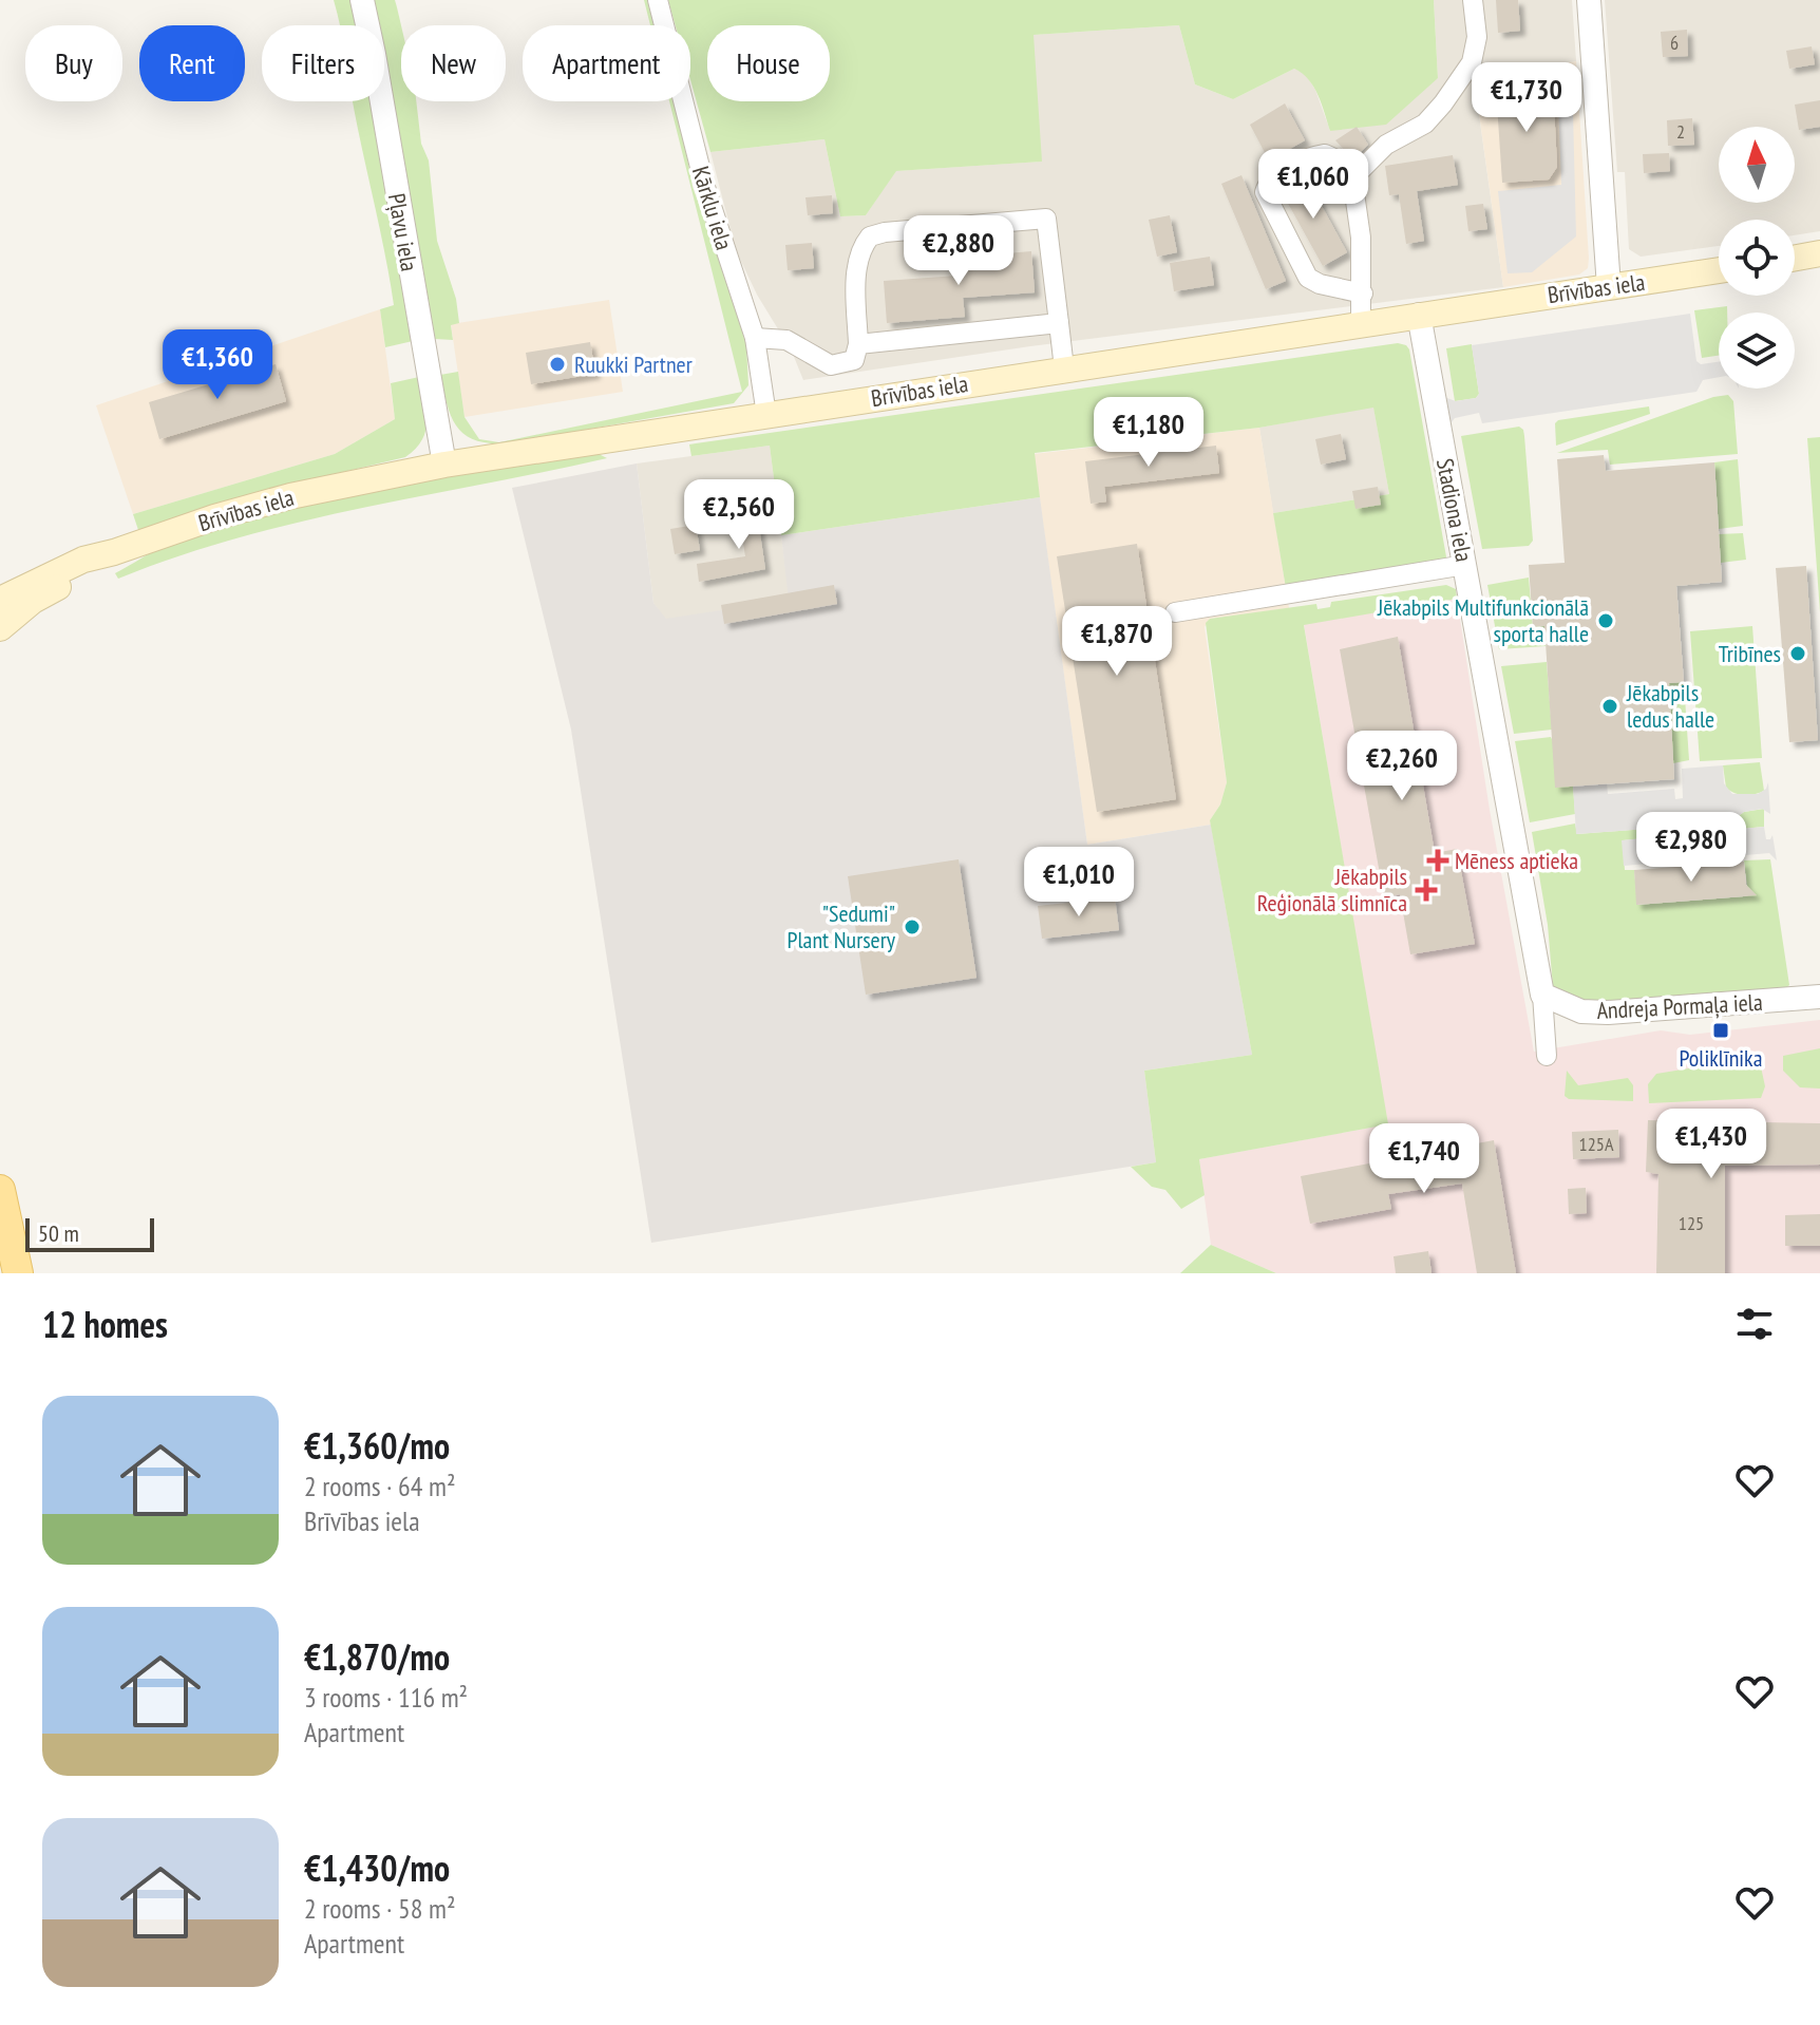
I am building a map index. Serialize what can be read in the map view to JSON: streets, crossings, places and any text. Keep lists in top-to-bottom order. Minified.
{"streets":{"main road":["Brīvības iela"],"street":["Kārklu iela","Pļavu iela","Stadiona iela","Andreja Pormaļa iela"]},"crossings":[["Kārklu iela","Brīvības iela"],["Pļavu iela","Brīvības iela"],["Brīvības iela","Stadiona iela"],["Stadiona iela","Andreja Pormaļa iela"]],"places":{"other":["Ruukki Partner","Jēkabpils Multifunkcionālā sporta halle","Tribīnes","Jēkabpils ledus halle","\"Sedumi\" Plant Nursery"],"health":["Mēness aptieka","Jēkabpils Reģionālā slimnīca"],"transit":["Poliklīnika"]},"house_numbers":["6","2","125A","125"],"scale_bar":"50 m","north":"top","page":{"chip":["Buy","Rent","Filters","New","Apartment","House"],"price":["€1,730","€1,060","€2,880","€1,360","€1,180","€2,560","€1,870","€2,260","€2,980","€1,010","€1,430","€1,740"],"scale":"50 m","heading":"12 homes","list":[{"name":"€1,360/mo","note":"2 rooms · 64 m² · Brīvības iela"},{"name":"€1,870/mo","note":"3 rooms · 116 m² · Apartment"},{"name":"€1,430/mo","note":"2 rooms · 58 m² · Apartment"}]}}
